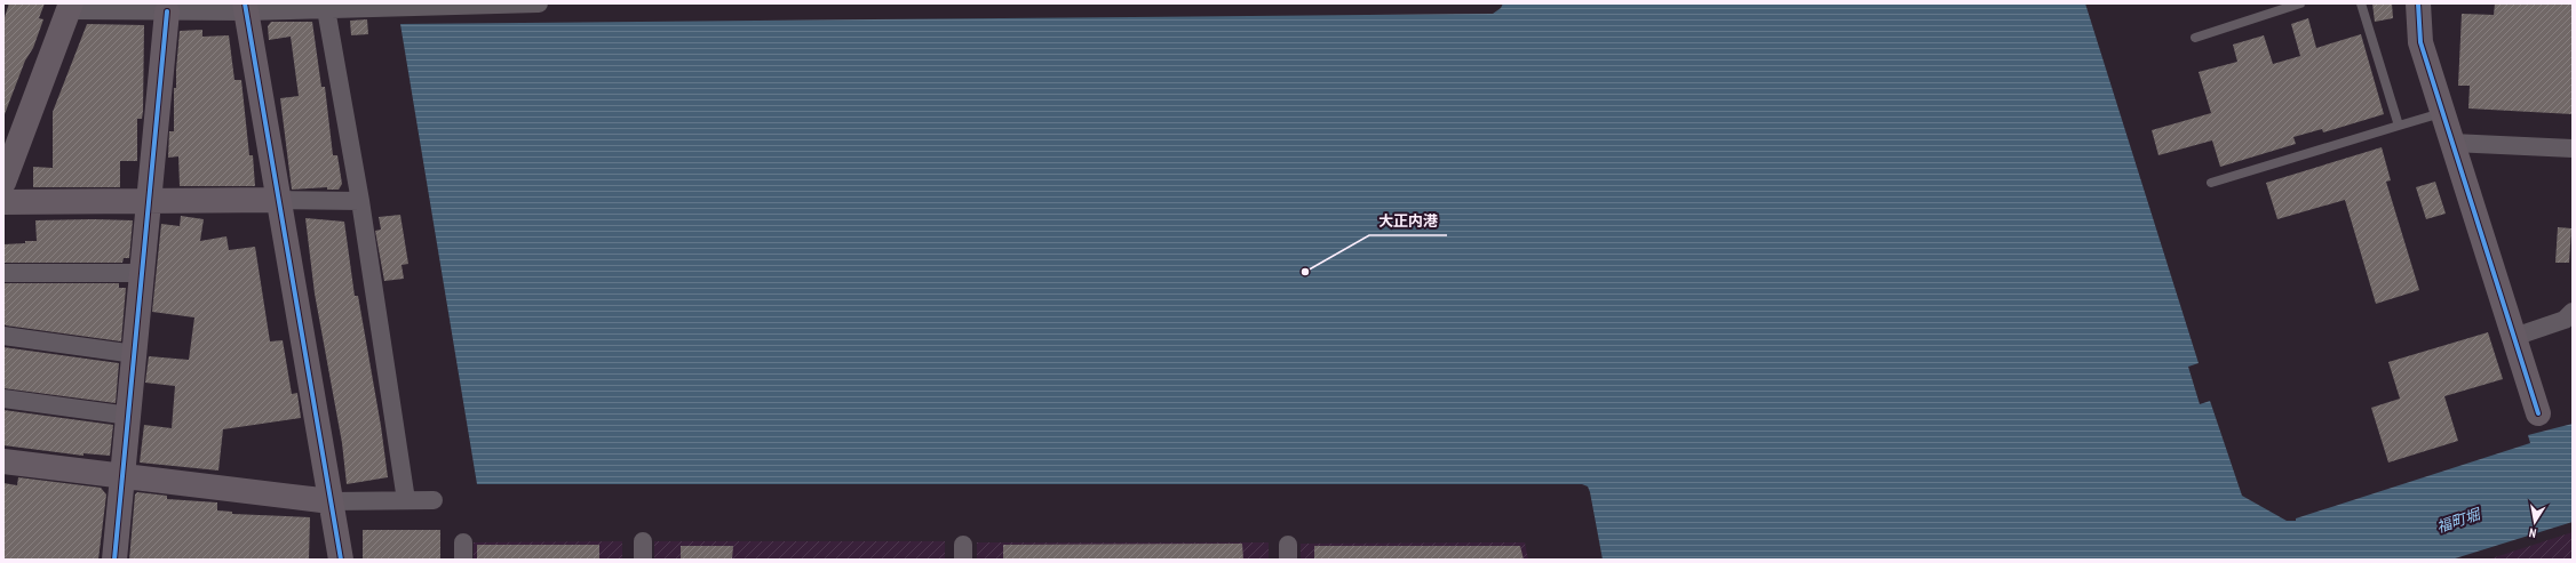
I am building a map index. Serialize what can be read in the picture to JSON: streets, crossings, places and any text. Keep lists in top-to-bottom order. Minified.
{"water":["福町堀"],"places":["大正内港"],"north":"bottom"}
